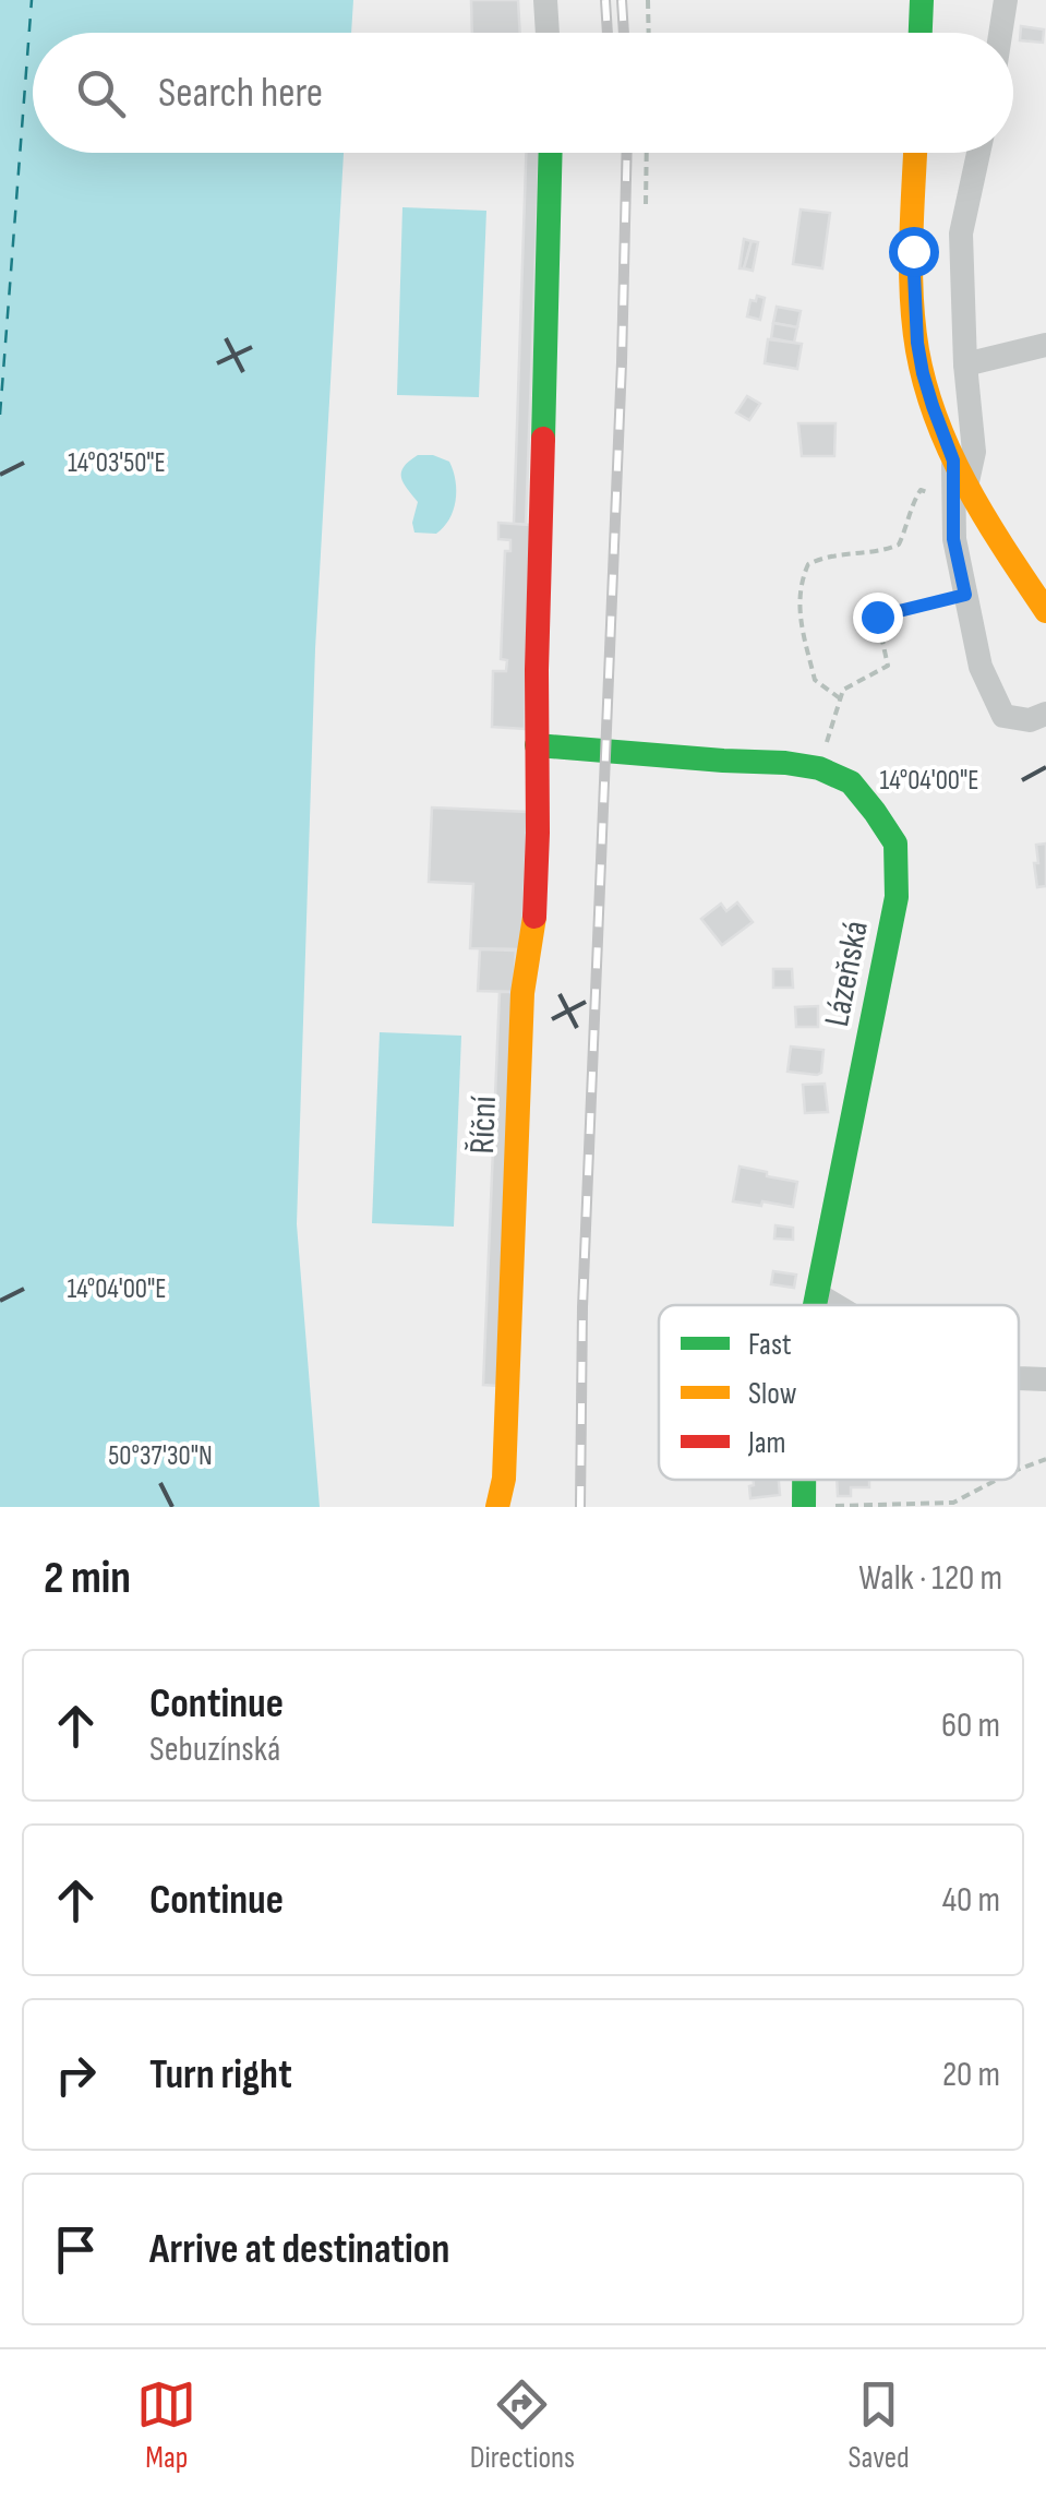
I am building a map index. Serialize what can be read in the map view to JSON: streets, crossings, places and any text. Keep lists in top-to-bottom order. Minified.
{"streets":{"street":["Lázeňská","Říční"]},"crossings":[["Lázeňská","Říční"]],"legend":["Fast","Slow","Jam"],"page":{"search":"Search here","heading":["2 min","Walk · 120 m"],"list":[["Continue","Sebuzínská","60 m"],["Continue","40 m"],["Turn right","20 m"],"Arrive at destination"],"nav":["Map","Directions","Saved"]},"coordinates":["14°03'50\"E","14°04'00\"E","50°37'30\"N"]}
